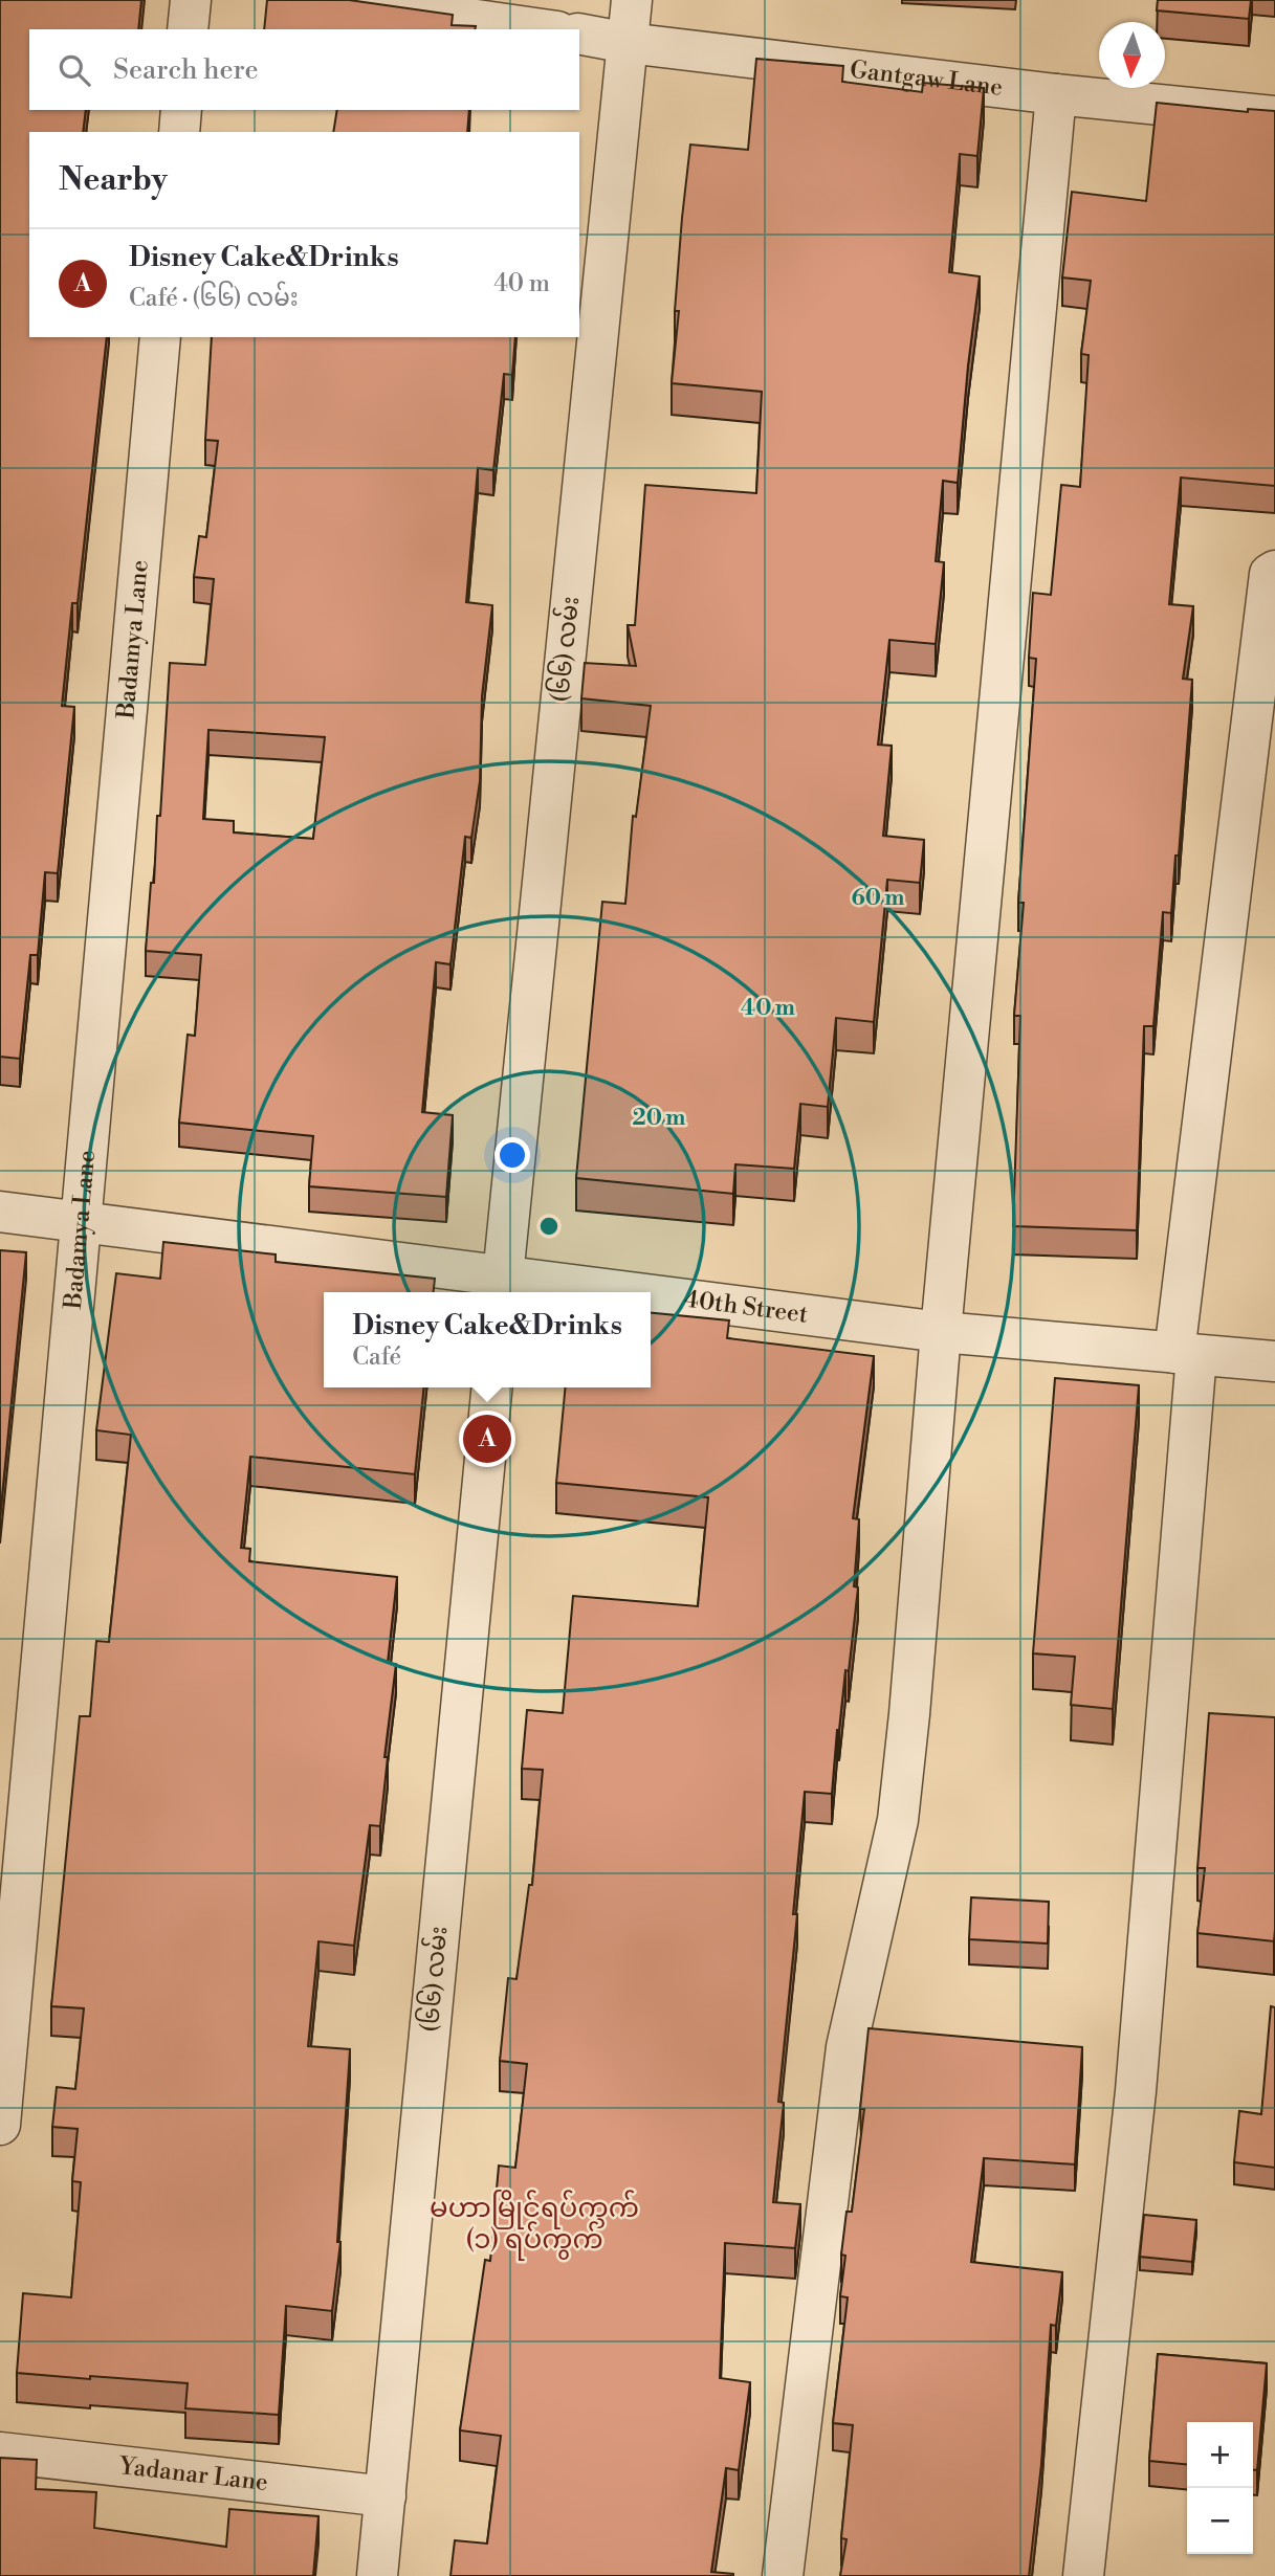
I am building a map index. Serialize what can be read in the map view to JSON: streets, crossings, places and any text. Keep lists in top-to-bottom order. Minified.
{"streets":{"street":["Gantgaw Lane","Badamya Lane","(၆၆) လမ်း","40th Street","Yadanar Lane"]},"crossings":[["Gantgaw Lane","(၆၆) လမ်း"],["Badamya Lane","40th Street"],["(၆၆) လမ်း","40th Street"],["(၆၆) လမ်း","Yadanar Lane"]],"districts":["မဟာမြိုင်ရပ်ကွက် (၁) ရပ်ကွက်"],"north":"bottom","page":{"search":"Search here","heading":"Nearby","list":[{"mark":"A","name":"Disney Cake&Drinks","note":"Café · (၆၆) လမ်း","value":"40 m"}],"popup":["Disney Cake&Drinks","Café"],"pins":"A","map_buttons":["+","−"]},"rings":["60 m","40 m","20 m"]}
